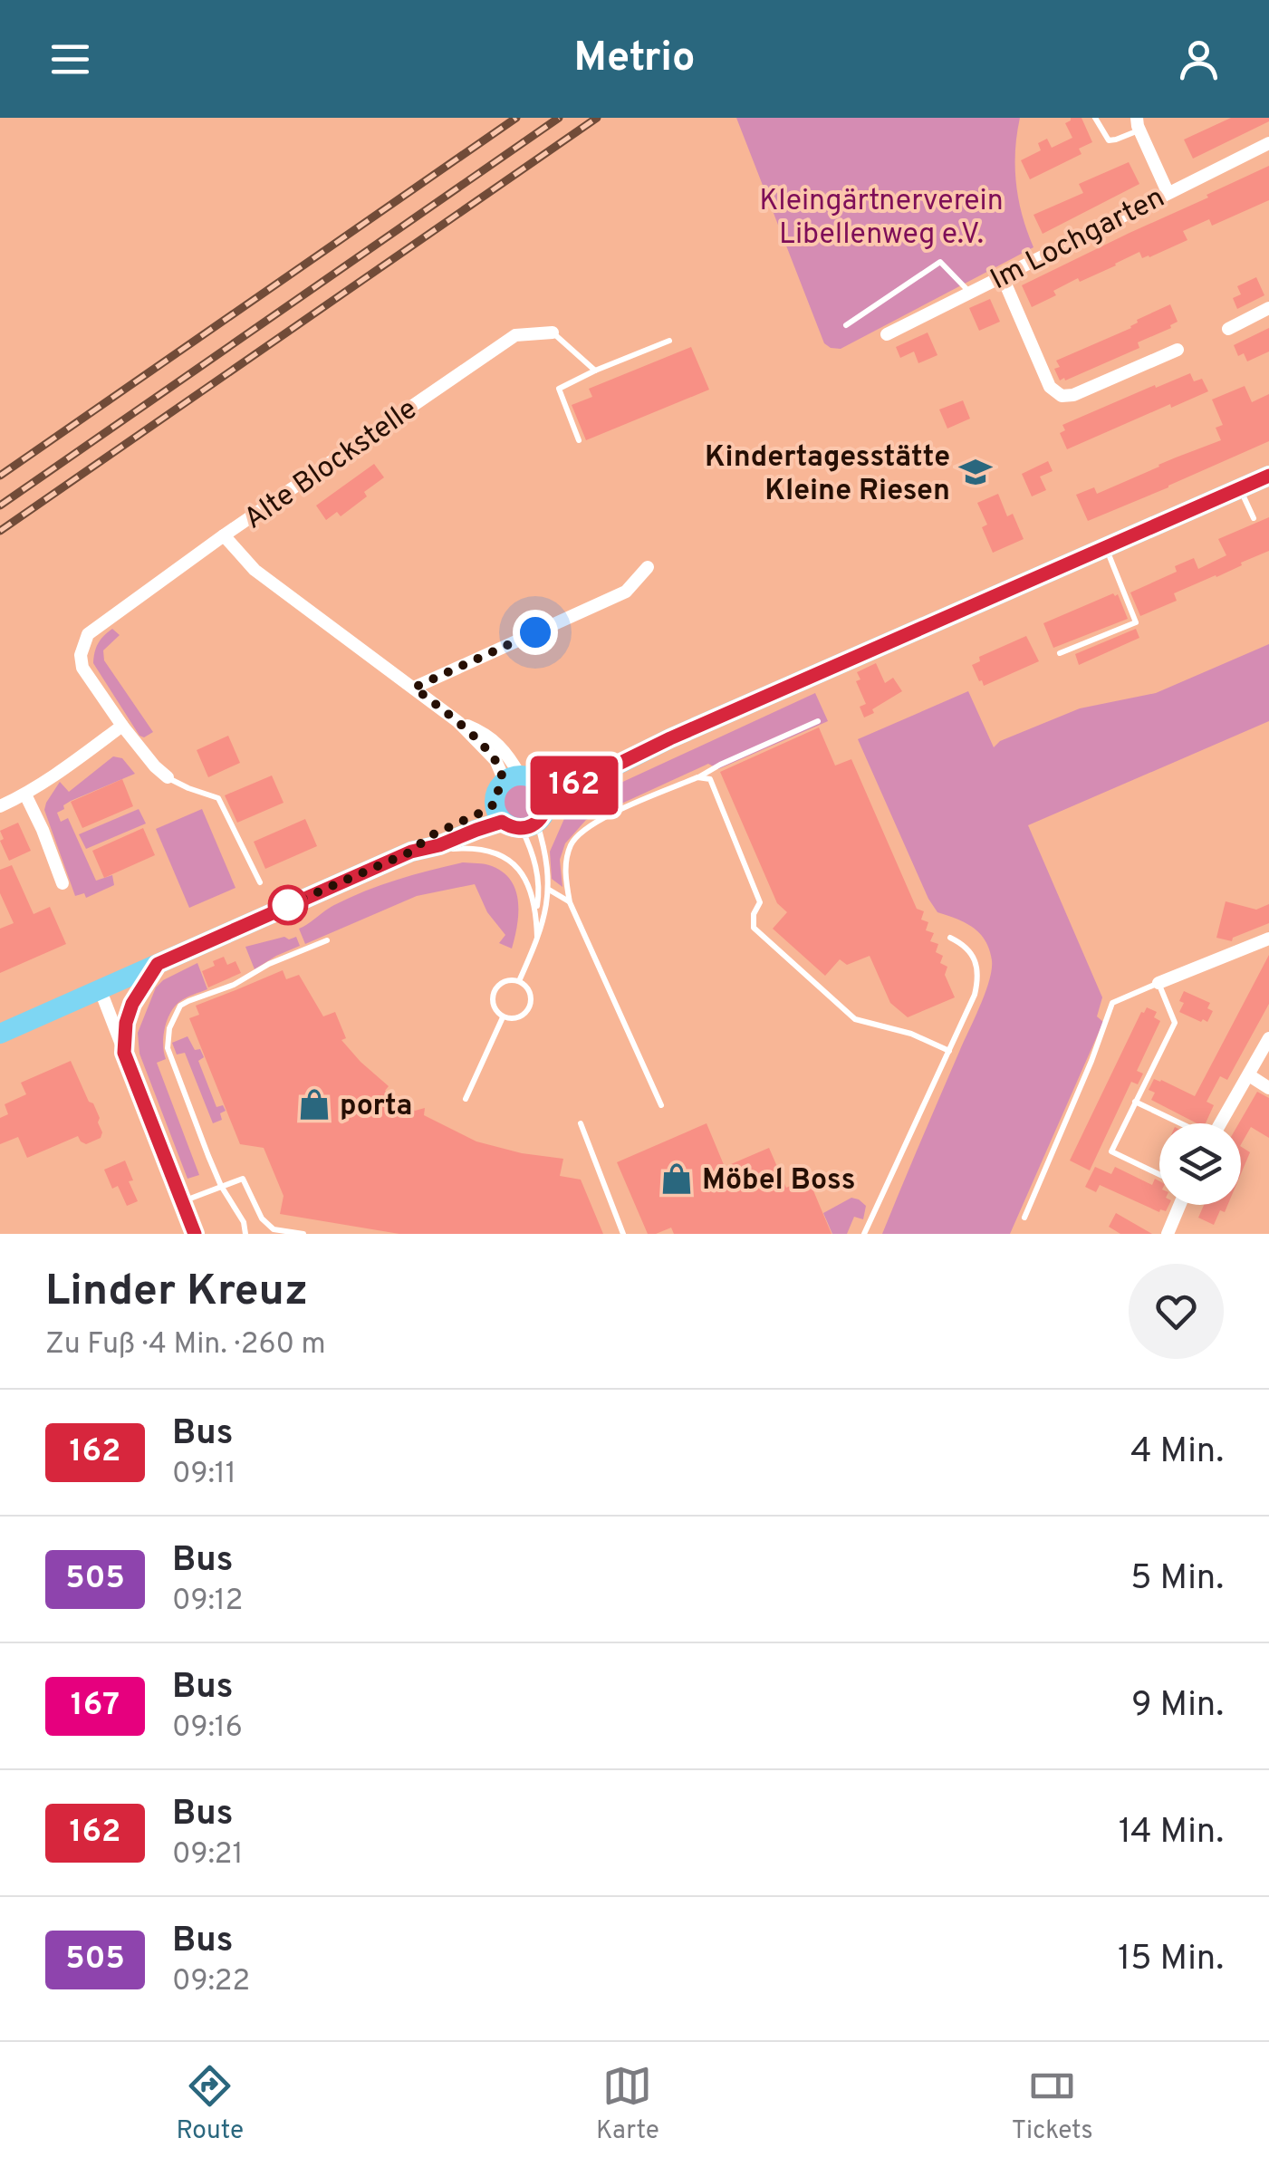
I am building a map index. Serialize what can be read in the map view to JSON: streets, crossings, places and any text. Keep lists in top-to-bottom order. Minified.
{"streets":{"street":["Im Lochgarten","Alte Blockstelle"]},"parks":["Kleingärtnerverein Libellenweg e.V."],"places":{"school or university":["Kindertagesstätte Kleine Riesen"],"shop":["porta","Möbel Boss"]},"lines":["bus line 162"],"page":{"header":"Metrio","on_map":"162","heading":["Linder Kreuz","Zu Fuß · 4 Min. · 260 m"],"list":[{"mark":"162","name":"Bus","note":"09:11","value":"4 Min."},{"mark":"505","name":"Bus","note":"09:12","value":"5 Min."},{"mark":"167","name":"Bus","note":"09:16","value":"9 Min."},{"mark":"162","name":"Bus","note":"09:21","value":"14 Min."},{"mark":"505","name":"Bus","note":"09:22","value":"15 Min."}],"tabs":["Route","Karte","Tickets"]}}
